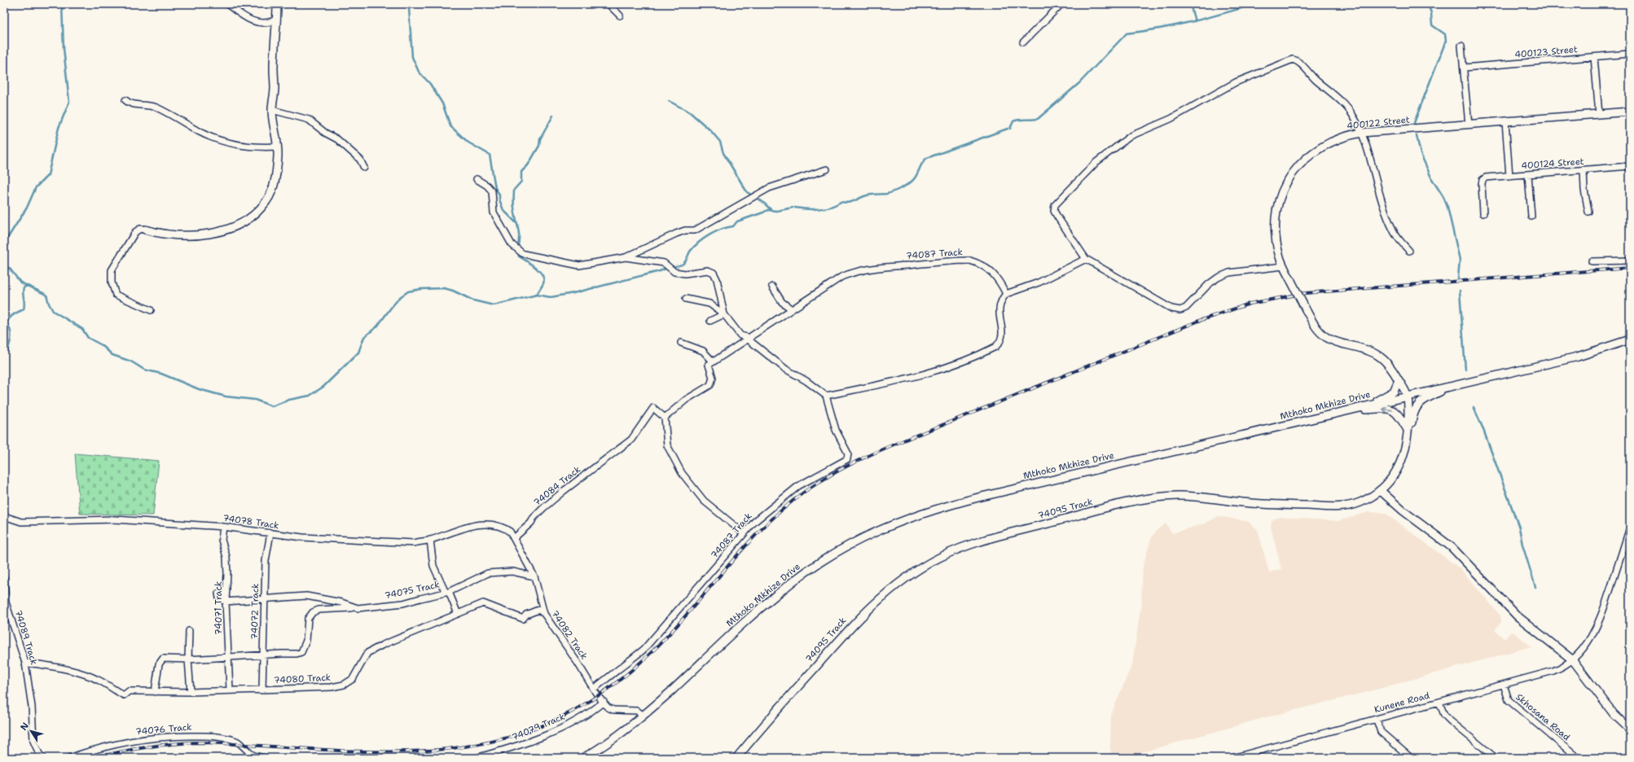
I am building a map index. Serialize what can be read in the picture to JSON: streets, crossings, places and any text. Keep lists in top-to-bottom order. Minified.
{"streets":{"street":["400123 Street","400122 Street","400124 Street","74087 Track","Mthoko Mkhize Drive","74084 Track","74095 Track","74078 Track","74075 Track","74071 Track","74072 Track","74082 Track","74089 Track","74080 Track","Kunene Road","Skhosana Road","74079 Track","74076 Track"]},"crossings":[["400122 Street","Mthoko Mkhize Drive"],["400122 Street","74095 Track"],["74087 Track","74082 Track"],["Mthoko Mkhize Drive","74095 Track"],["Mthoko Mkhize Drive","74082 Track"],["74084 Track","74082 Track"],["74078 Track","74071 Track"],["74078 Track","74072 Track"],["74078 Track","74082 Track"],["74075 Track","74071 Track"],["74075 Track","74072 Track"],["74075 Track","74082 Track"],["74071 Track","74080 Track"],["74072 Track","74080 Track"],["74082 Track","74080 Track"],["74082 Track","74079 Track"],["74089 Track","74080 Track"],["Kunene Road","Skhosana Road"]],"north":"top left"}
